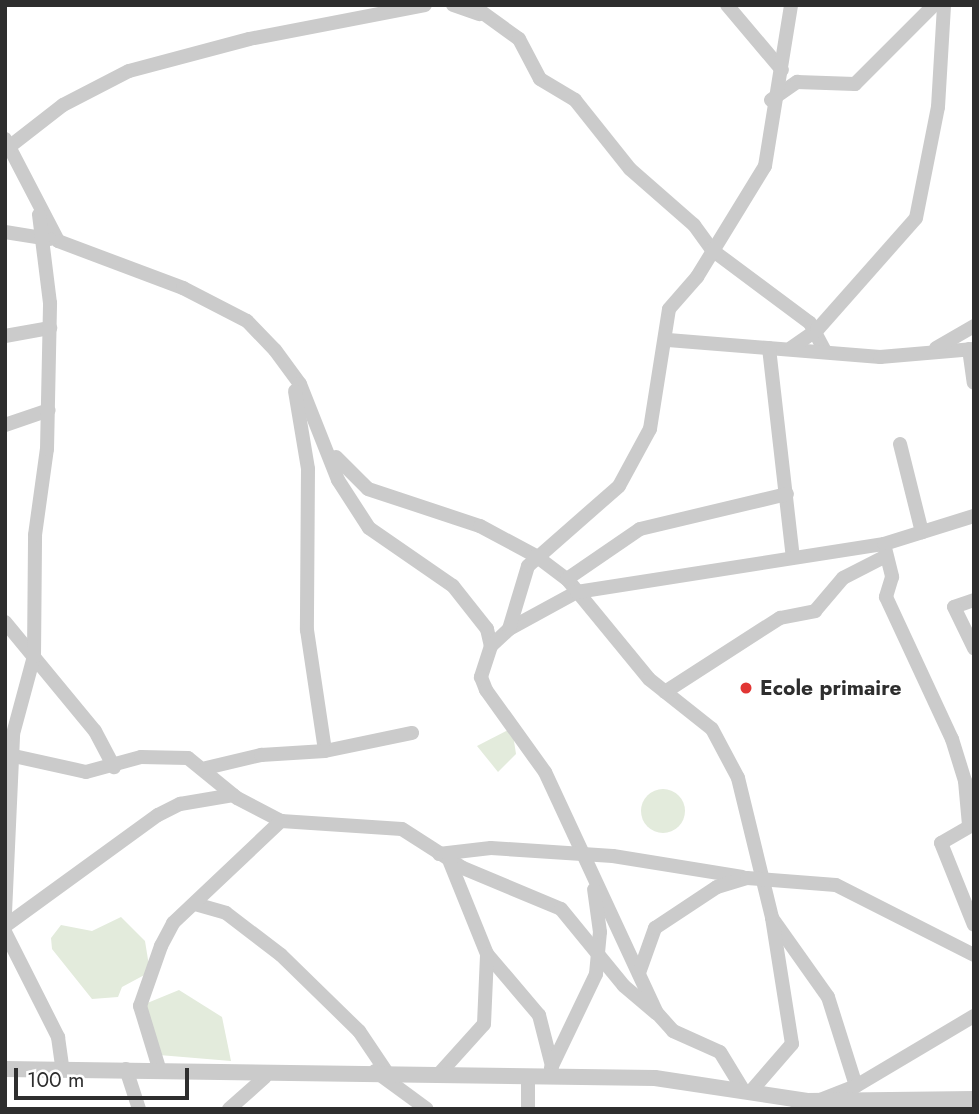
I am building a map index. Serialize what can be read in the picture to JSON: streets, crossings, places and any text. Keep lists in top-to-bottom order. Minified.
{"places":["Ecole primaire"],"scale_bar":"100 m"}
